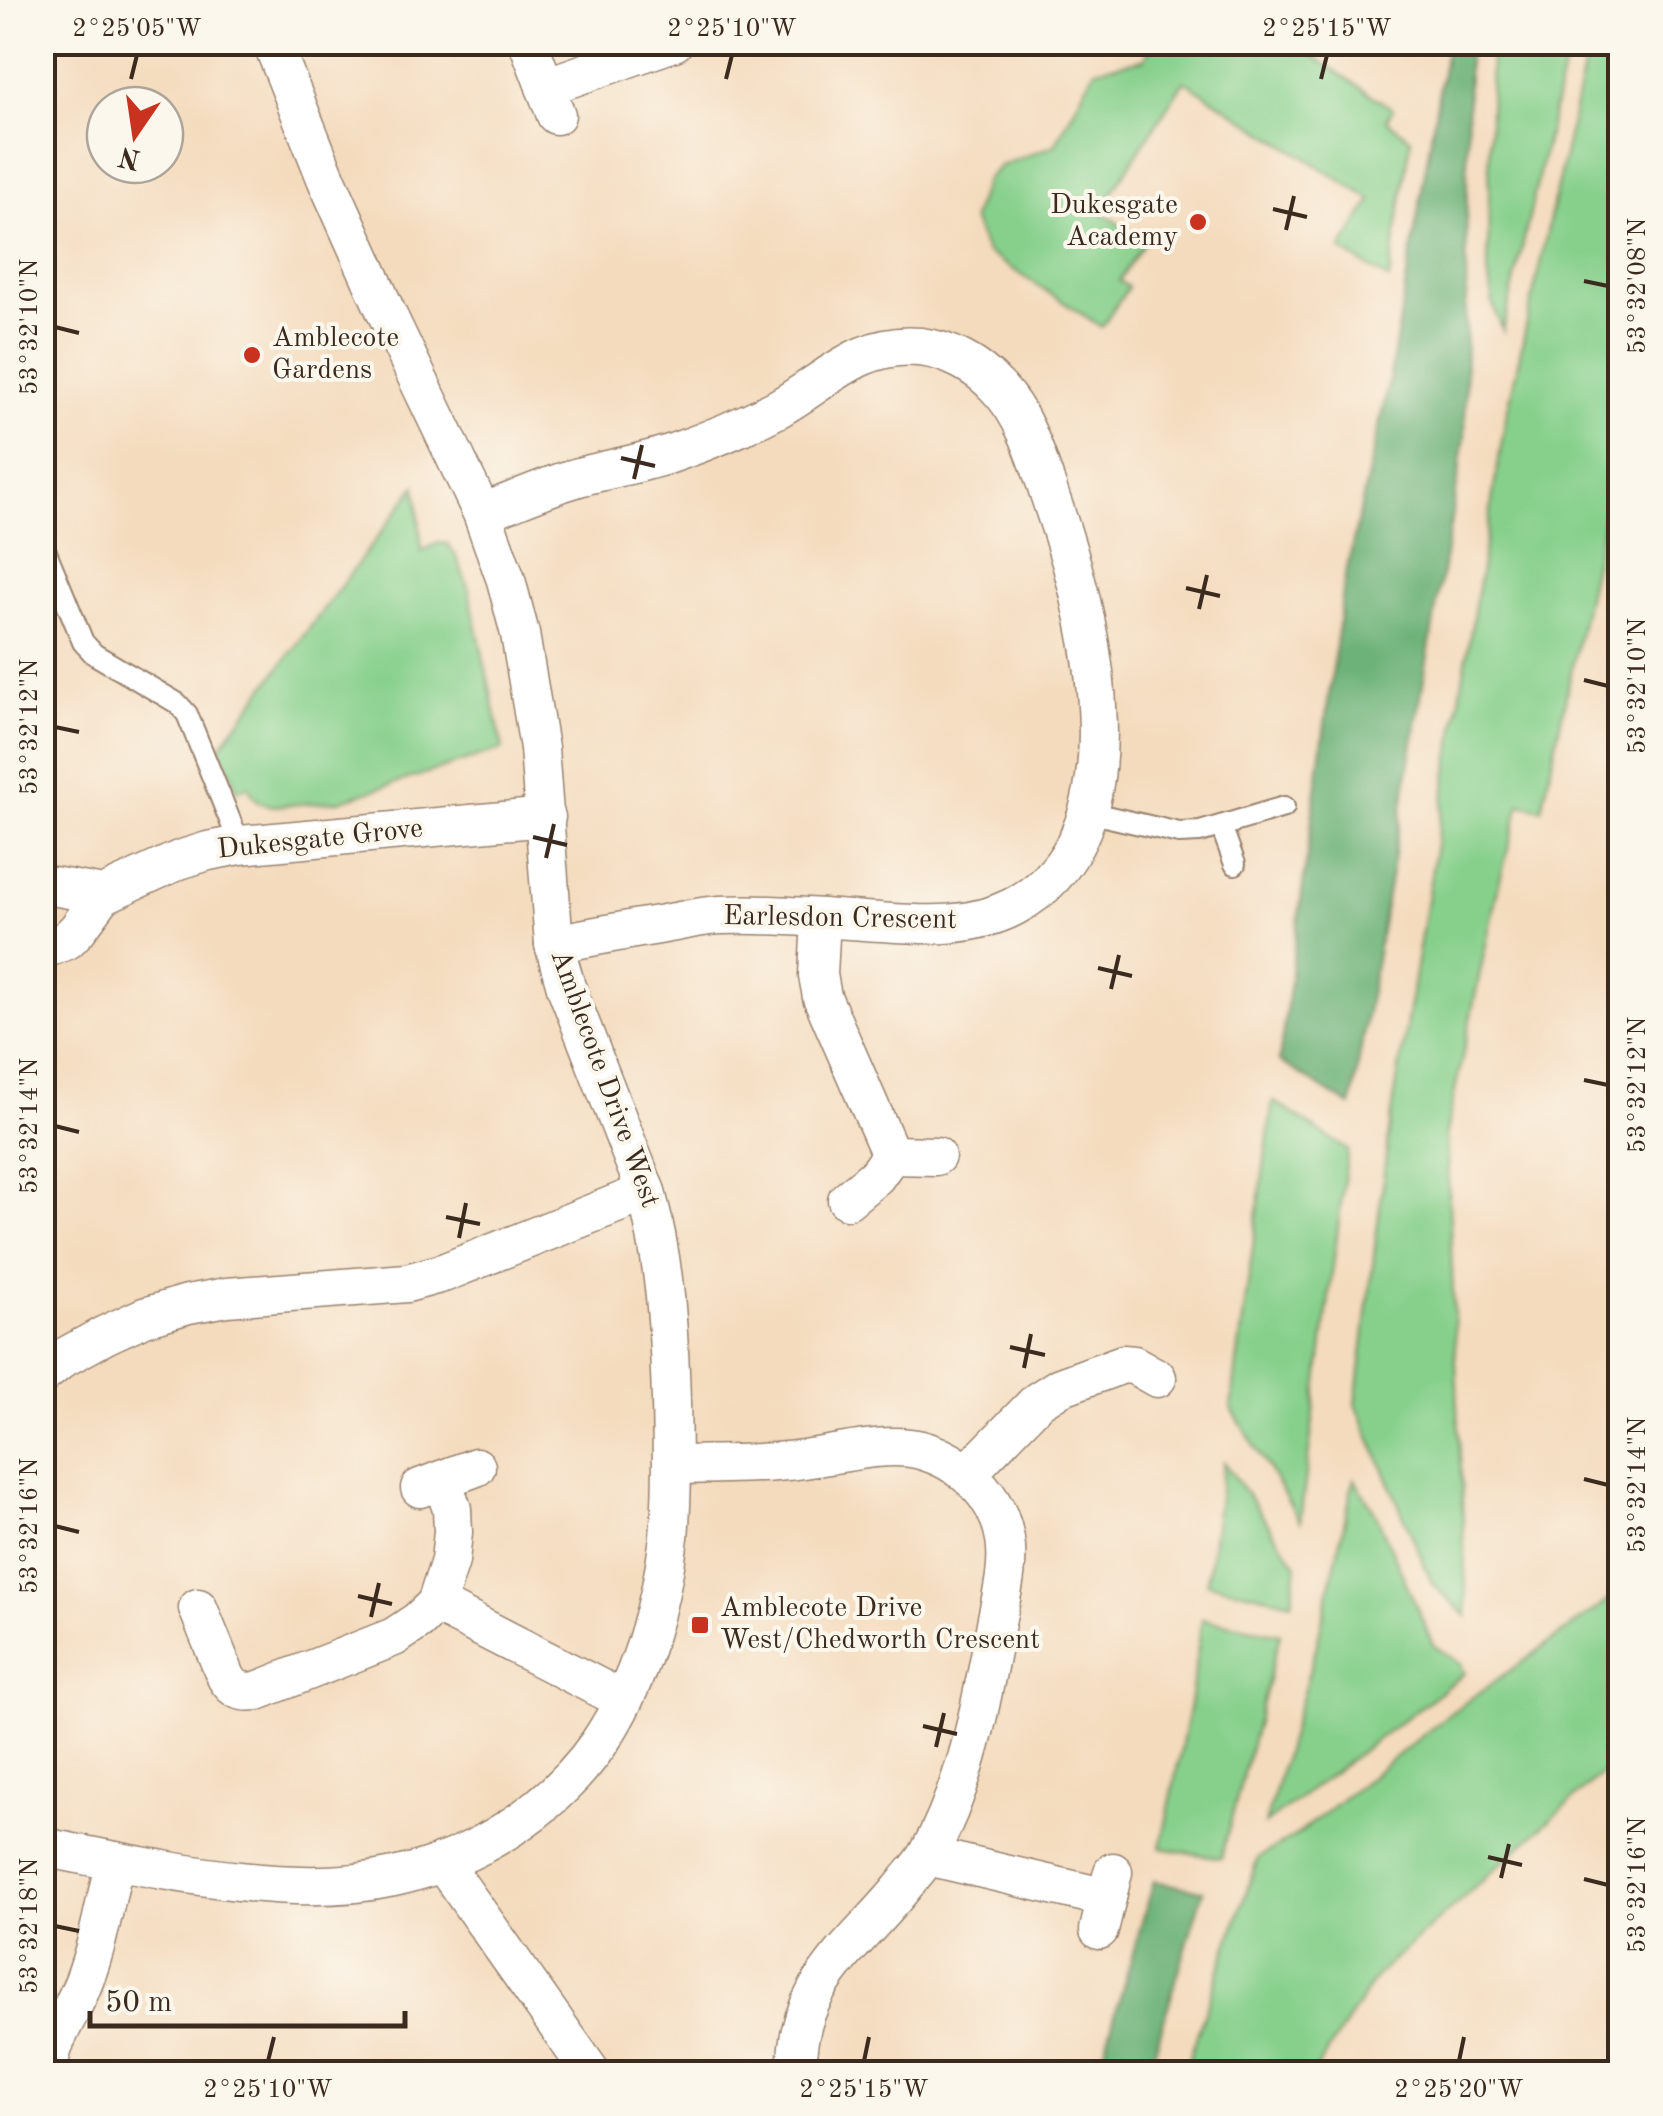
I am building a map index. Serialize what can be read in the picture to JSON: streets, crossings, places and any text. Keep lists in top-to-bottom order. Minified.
{"streets":{"street":["Dukesgate Grove","Earlesdon Crescent","Amblecote Drive West"]},"crossings":[["Dukesgate Grove","Amblecote Drive West"],["Earlesdon Crescent","Amblecote Drive West"]],"places":{"other":["Dukesgate Academy","Amblecote Gardens"],"transit":["Amblecote Drive West/Chedworth Crescent"]},"scale_bar":"50 m","north":"bottom","coordinates":["2°25'05\"W","2°25'10\"W","2°25'15\"W","53°32'08\"N","53°32'10\"N","53°32'12\"N","53°32'14\"N","53°32'16\"N","53°32'18\"N","2°25'20\"W"]}
